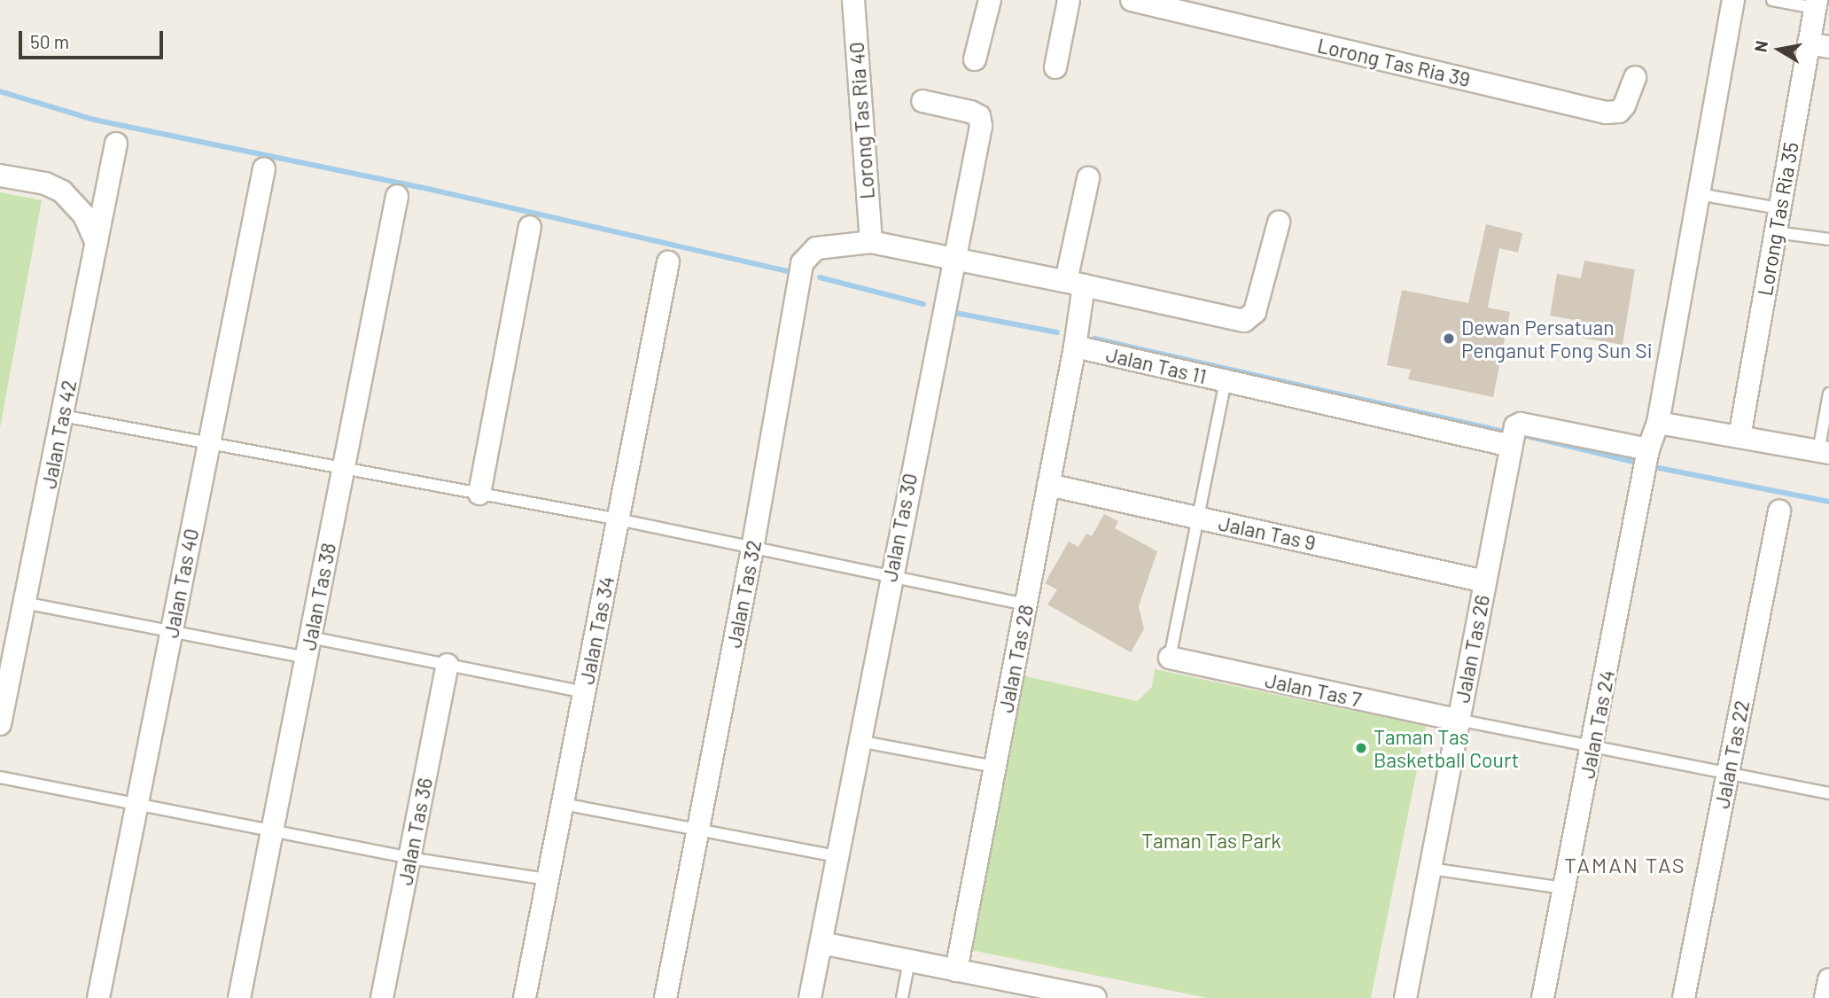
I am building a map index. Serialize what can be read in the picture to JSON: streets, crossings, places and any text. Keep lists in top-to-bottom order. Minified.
{"streets":{"street":["Lorong Tas Ria 39","Lorong Tas Ria 40","Lorong Tas Ria 35","Jalan Tas 11","Jalan Tas 42","Jalan Tas 30","Jalan Tas 9","Jalan Tas 40","Jalan Tas 32","Jalan Tas 38","Jalan Tas 34","Jalan Tas 26","Jalan Tas 28","Jalan Tas 7","Jalan Tas 24","Jalan Tas 22","Jalan Tas 36"]},"crossings":[["Lorong Tas Ria 40","Jalan Tas 32"],["Jalan Tas 11","Jalan Tas 26"],["Jalan Tas 11","Jalan Tas 28"],["Jalan Tas 9","Jalan Tas 26"],["Jalan Tas 9","Jalan Tas 28"],["Jalan Tas 26","Jalan Tas 7"]],"districts":["TAMAN TAS"],"parks":["Taman Tas Park"],"places":["Dewan Persatuan Penganut Fong Sun Si","Taman Tas Basketball Court"],"scale_bar":"50 m","north":"left"}
